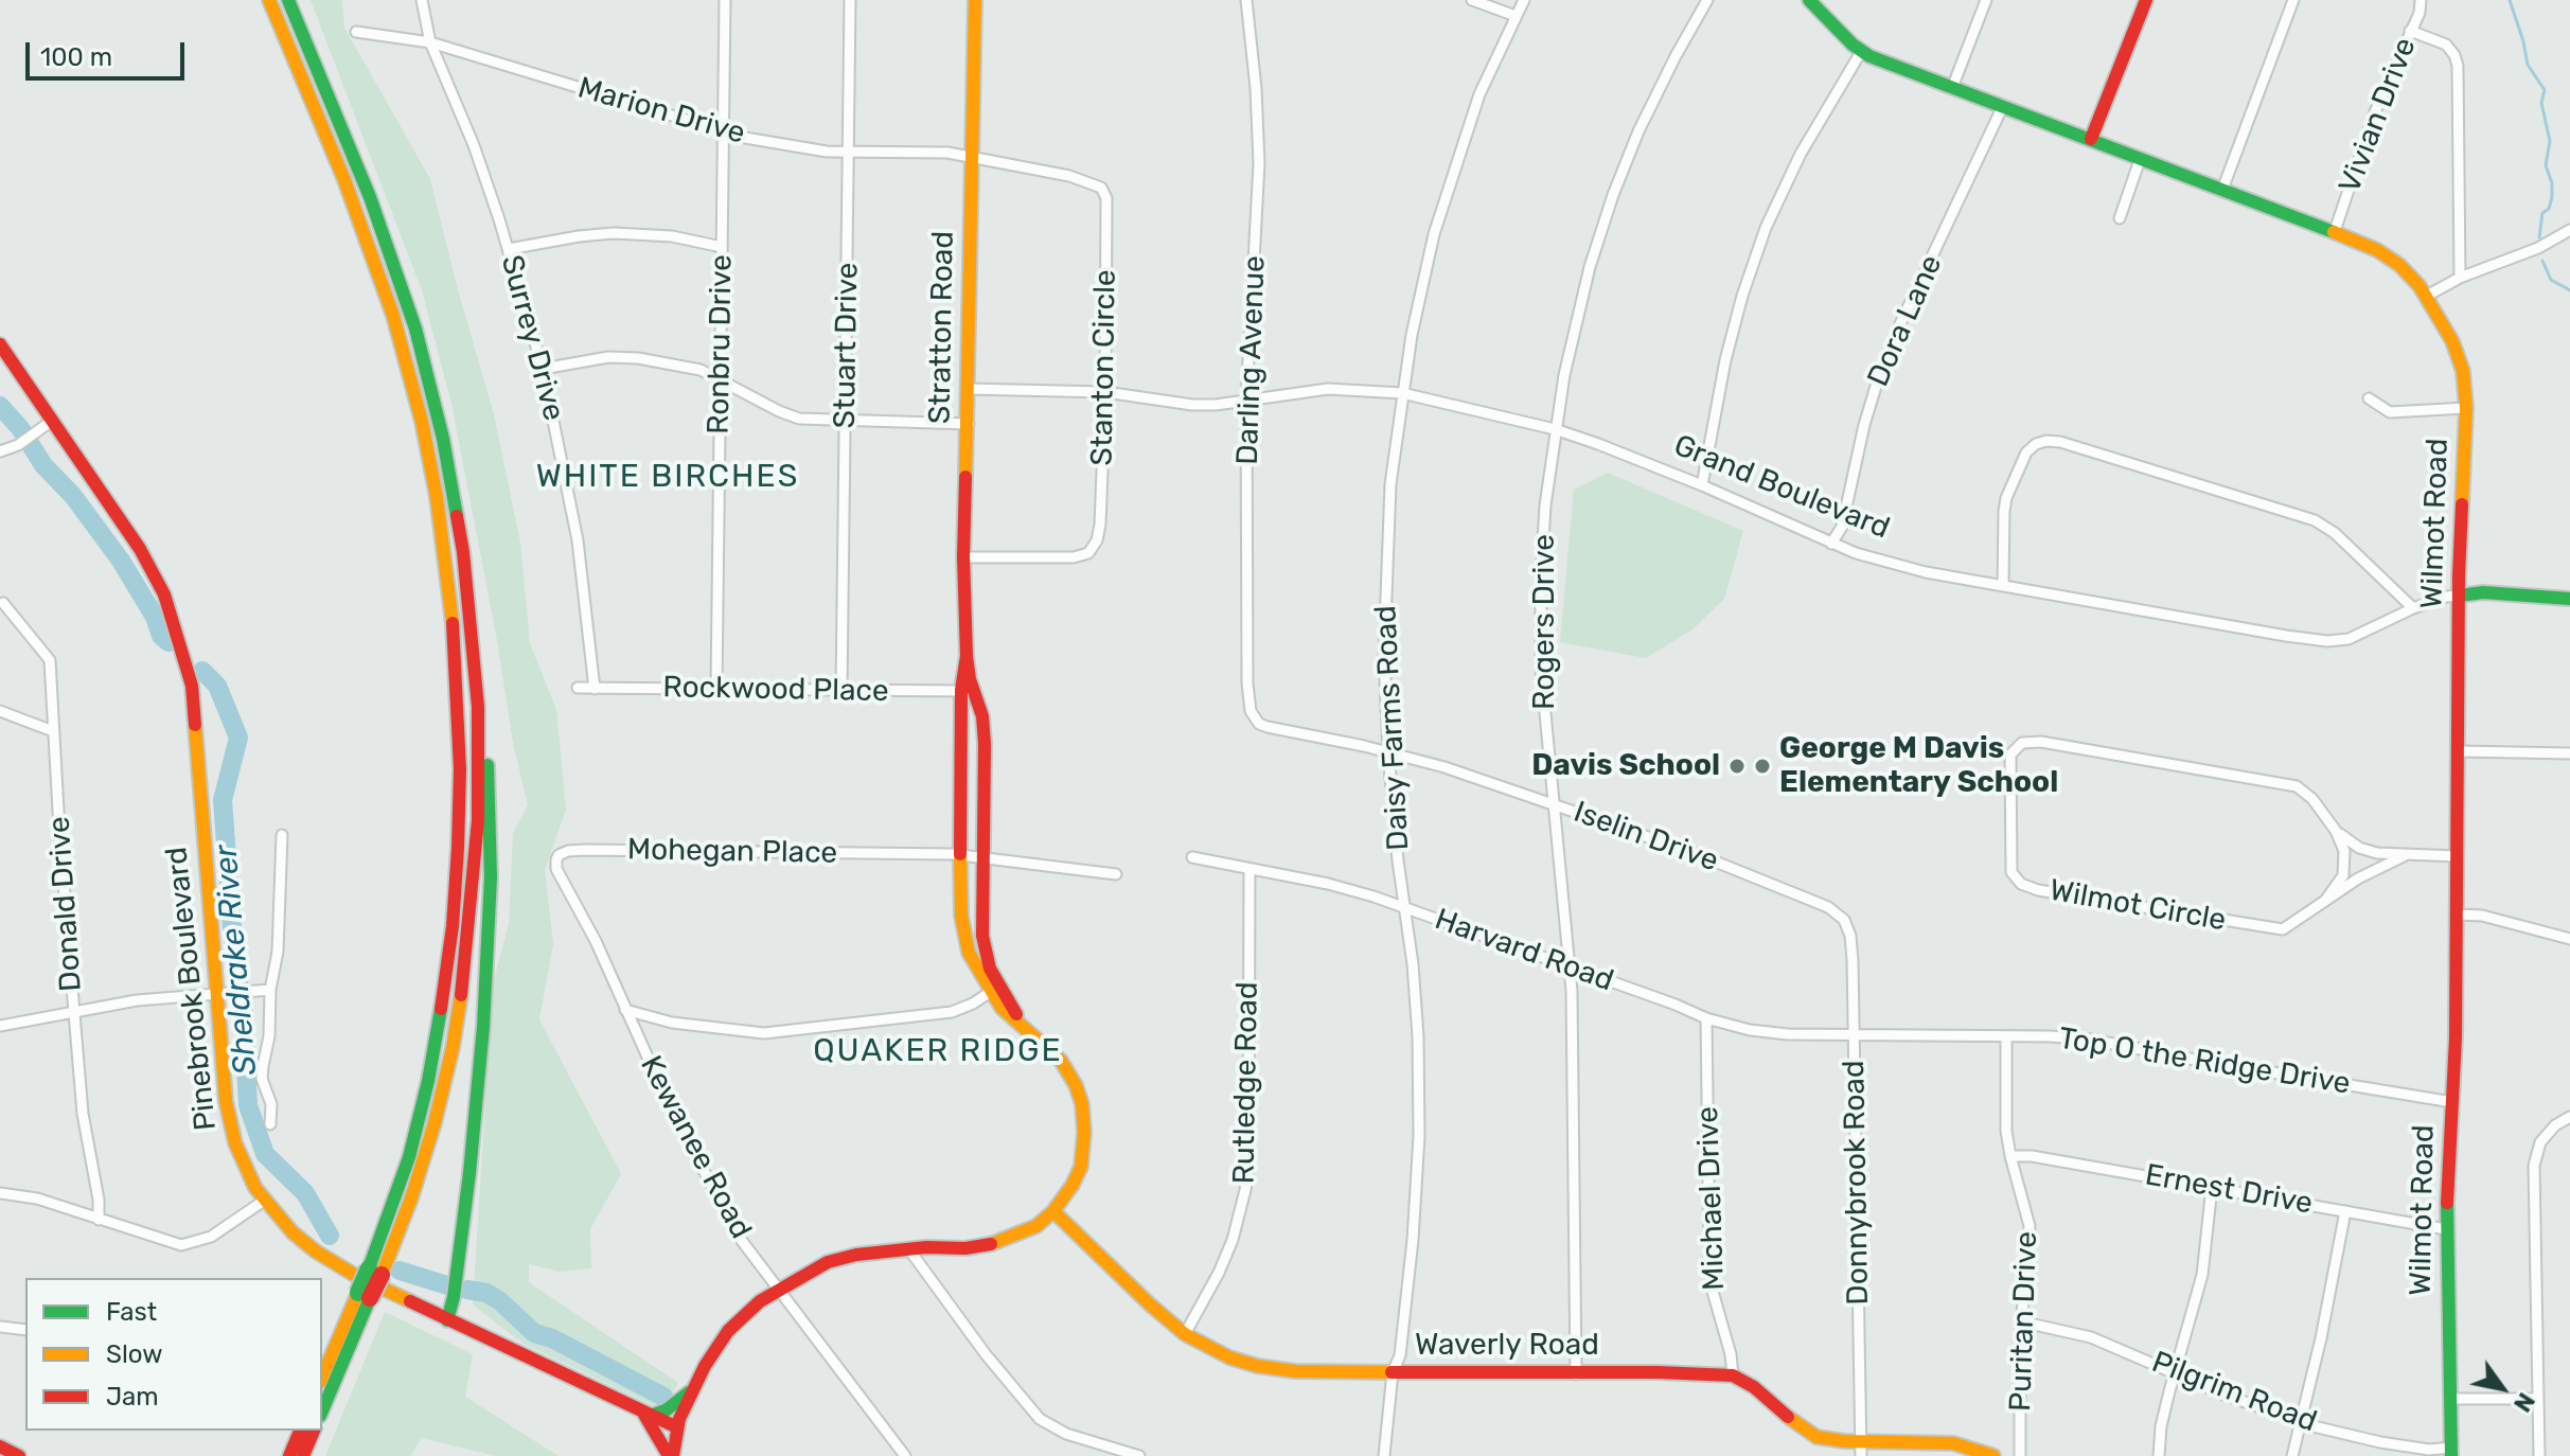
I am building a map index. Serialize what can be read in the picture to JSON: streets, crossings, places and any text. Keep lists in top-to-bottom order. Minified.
{"streets":{"main road":["Stratton Road","Grand Boulevard","Wilmot Road","Pinebrook Boulevard","Waverly Road"],"street":["Marion Drive","Vivian Drive","Dora Lane","Surrey Drive","Ronbru Drive","Stuart Drive","Darling Avenue","Stanton Circle","Rogers Drive","Rockwood Place","Daisy Farms Road","Iselin Drive","Mohegan Place","Donald Drive","Wilmot Circle","Harvard Road","Top O the Ridge Drive","Rutledge Road","Kewanee Road","Donnybrook Road","Ernest Drive","Michael Drive","Puritan Drive","Pilgrim Road"]},"crossings":[["Marion Drive","Stratton Road"],["Marion Drive","Surrey Drive"],["Marion Drive","Ronbru Drive"],["Marion Drive","Stuart Drive"],["Marion Drive","Stanton Circle"],["Vivian Drive","Wilmot Road"],["Dora Lane","Grand Boulevard"],["Dora Lane","Wilmot Road"],["Stratton Road","Stanton Circle"],["Stratton Road","Grand Boulevard"],["Stratton Road","Rockwood Place"],["Stratton Road","Mohegan Place"],["Stratton Road","Pinebrook Boulevard"],["Stratton Road","Kewanee Road"],["Stratton Road","Waverly Road"],["Surrey Drive","Rockwood Place"],["Ronbru Drive","Rockwood Place"],["Stuart Drive","Rockwood Place"],["Darling Avenue","Grand Boulevard"],["Darling Avenue","Iselin Drive"],["Stanton Circle","Grand Boulevard"],["Grand Boulevard","Wilmot Road"],["Grand Boulevard","Rogers Drive"],["Grand Boulevard","Daisy Farms Road"],["Wilmot Road","Wilmot Circle"],["Wilmot Road","Top O the Ridge Drive"],["Wilmot Road","Ernest Drive"],["Wilmot Road","Pilgrim Road"],["Rogers Drive","Iselin Drive"],["Rogers Drive","Harvard Road"],["Rogers Drive","Waverly Road"],["Daisy Farms Road","Iselin Drive"],["Daisy Farms Road","Harvard Road"],["Daisy Farms Road","Waverly Road"],["Iselin Drive","Donnybrook Road"],["Mohegan Place","Kewanee Road"],["Harvard Road","Top O the Ridge Drive"],["Harvard Road","Rutledge Road"],["Harvard Road","Donnybrook Road"],["Harvard Road","Michael Drive"],["Top O the Ridge Drive","Donnybrook Road"],["Top O the Ridge Drive","Puritan Drive"],["Rutledge Road","Waverly Road"],["Ernest Drive","Puritan Drive"],["Michael Drive","Waverly Road"],["Puritan Drive","Pilgrim Road"]],"districts":["WHITE BIRCHES","QUAKER RIDGE"],"water":["Sheldrake River"],"places":["Davis School","George M Davis Elementary School"],"legend":["Fast","Slow","Jam"],"scale_bar":"100 m","north":"bottom right"}
